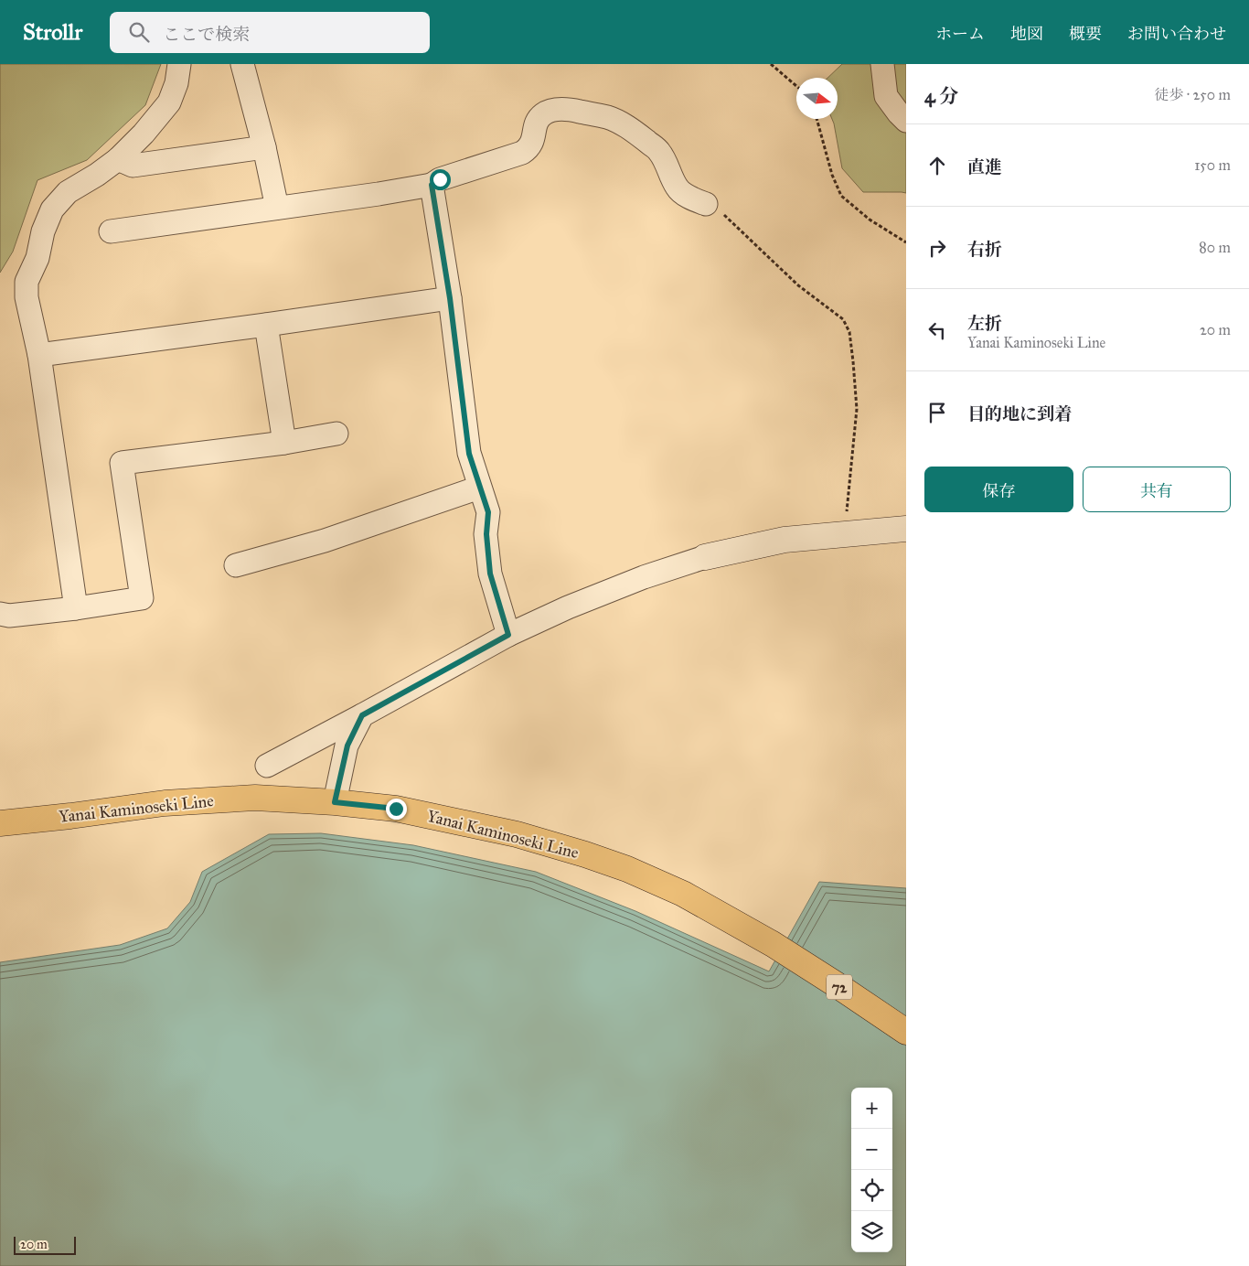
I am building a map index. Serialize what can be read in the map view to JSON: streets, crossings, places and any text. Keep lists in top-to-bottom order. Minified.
{"streets":{"main road":["Yanai Kaminoseki Line","72"]},"scale_bar":"20 m","north":"right","page":{"header":"Strollr","search":"ここで検索","nav":["ホーム","地図","概要","お問い合わせ"],"heading":["4 分","徒歩 · 250 m"],"list":[["直進","150 m"],["右折","80 m"],["左折","Yanai Kaminoseki Line","20 m"],"目的地に到着"],"buttons":["保存","共有"],"map_buttons":["+","−"],"scale":"20 m"}}
